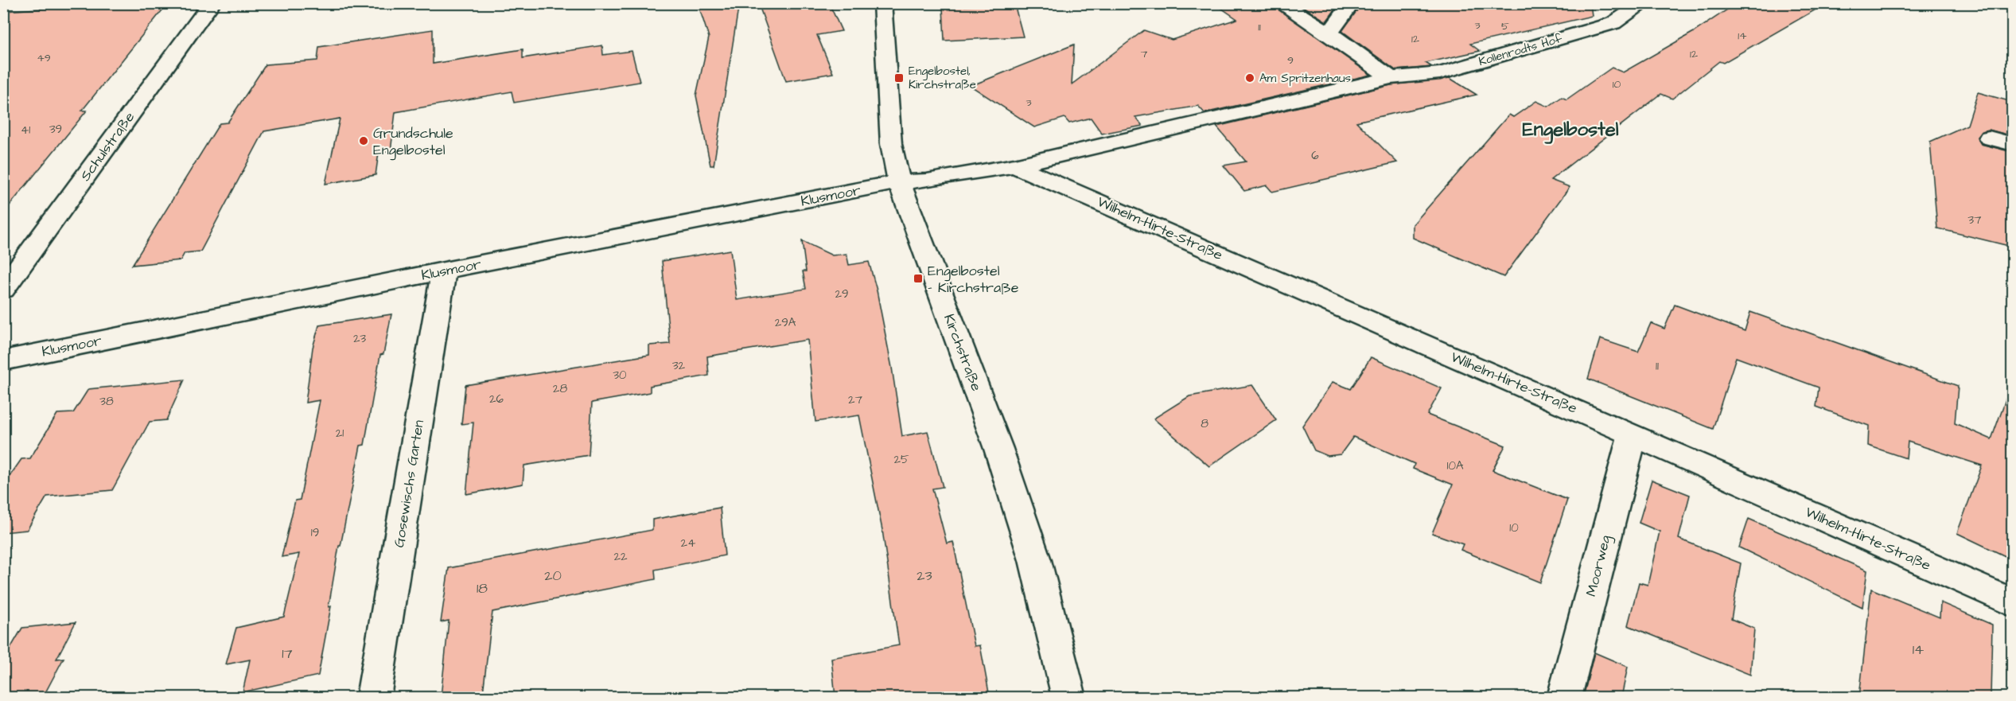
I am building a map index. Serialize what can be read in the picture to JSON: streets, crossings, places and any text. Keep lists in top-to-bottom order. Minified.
{"streets":{"street":["Kollenrodts Hof","Schulstraße","Klusmoor","Wilhelm-Hirte-Straße","Kirchstraße","Gosewischs Garten","Moorweg"]},"crossings":[["Klusmoor","Kirchstraße"],["Klusmoor","Gosewischs Garten"],["Wilhelm-Hirte-Straße","Moorweg"]],"districts":["Engelbostel"],"places":{"transit":["Engelbostel, Kirchstraße","Engelbostel - Kirchstraße"],"other":["Am Spritzenhaus","Grundschule Engelbostel"]},"house_numbers":["3","5","11","14","12","7","12","49","9","10","3","39","41","6","37","29","29A","23","32","11","30","28","26","27","38","8","21","25","10A","10","19","24","22","20","23","18","14","17"]}
